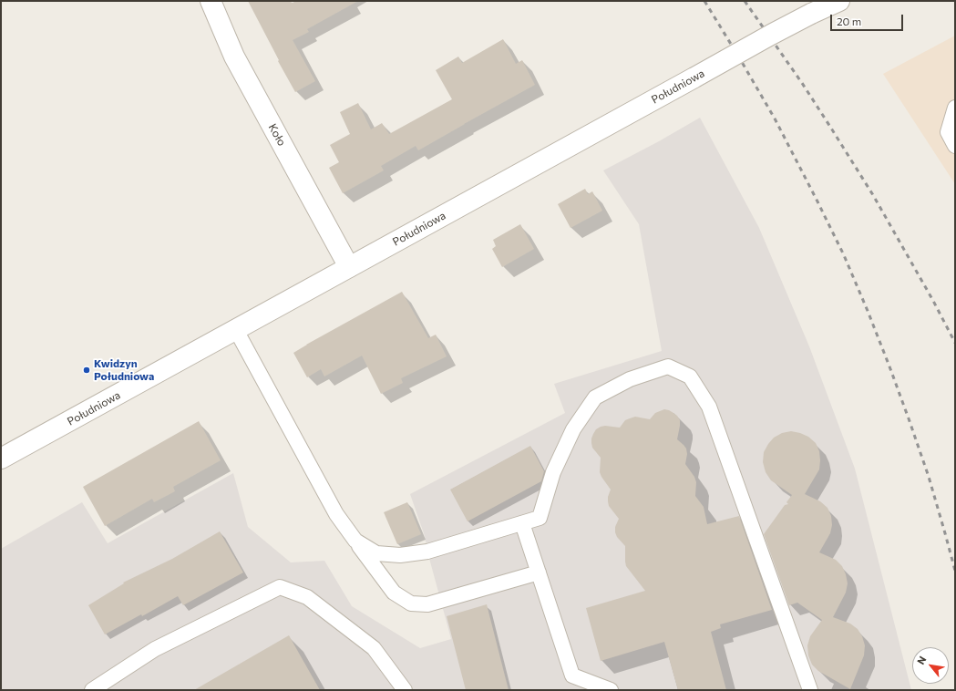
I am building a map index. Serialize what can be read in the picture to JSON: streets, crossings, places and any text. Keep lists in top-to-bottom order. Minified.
{"streets":{"street":["Południowa","Koło"]},"crossings":[["Południowa","Koło"]],"places":["Kwidzyn Południowa"],"scale_bar":"20 m","north":"top left"}
